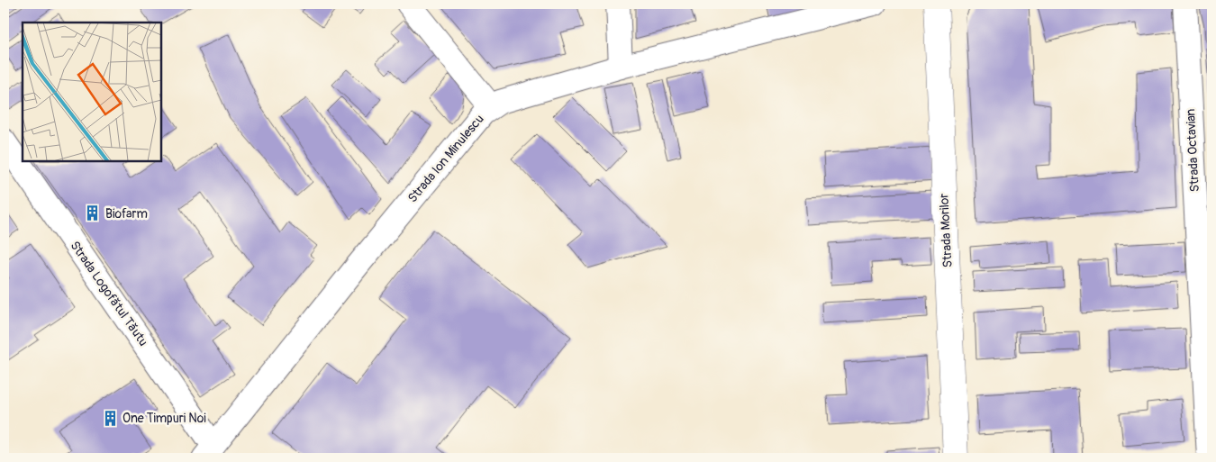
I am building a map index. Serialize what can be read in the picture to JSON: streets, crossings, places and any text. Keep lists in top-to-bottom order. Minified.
{"streets":{"street":["Strada Octavian","Strada Ion Minulescu","Strada Morilor","Strada Logofătul Tăutu"]},"crossings":[["Strada Ion Minulescu","Strada Logofătul Tăutu"]],"places":{"building":["Biofarm","One Timpuri Noi"]}}
